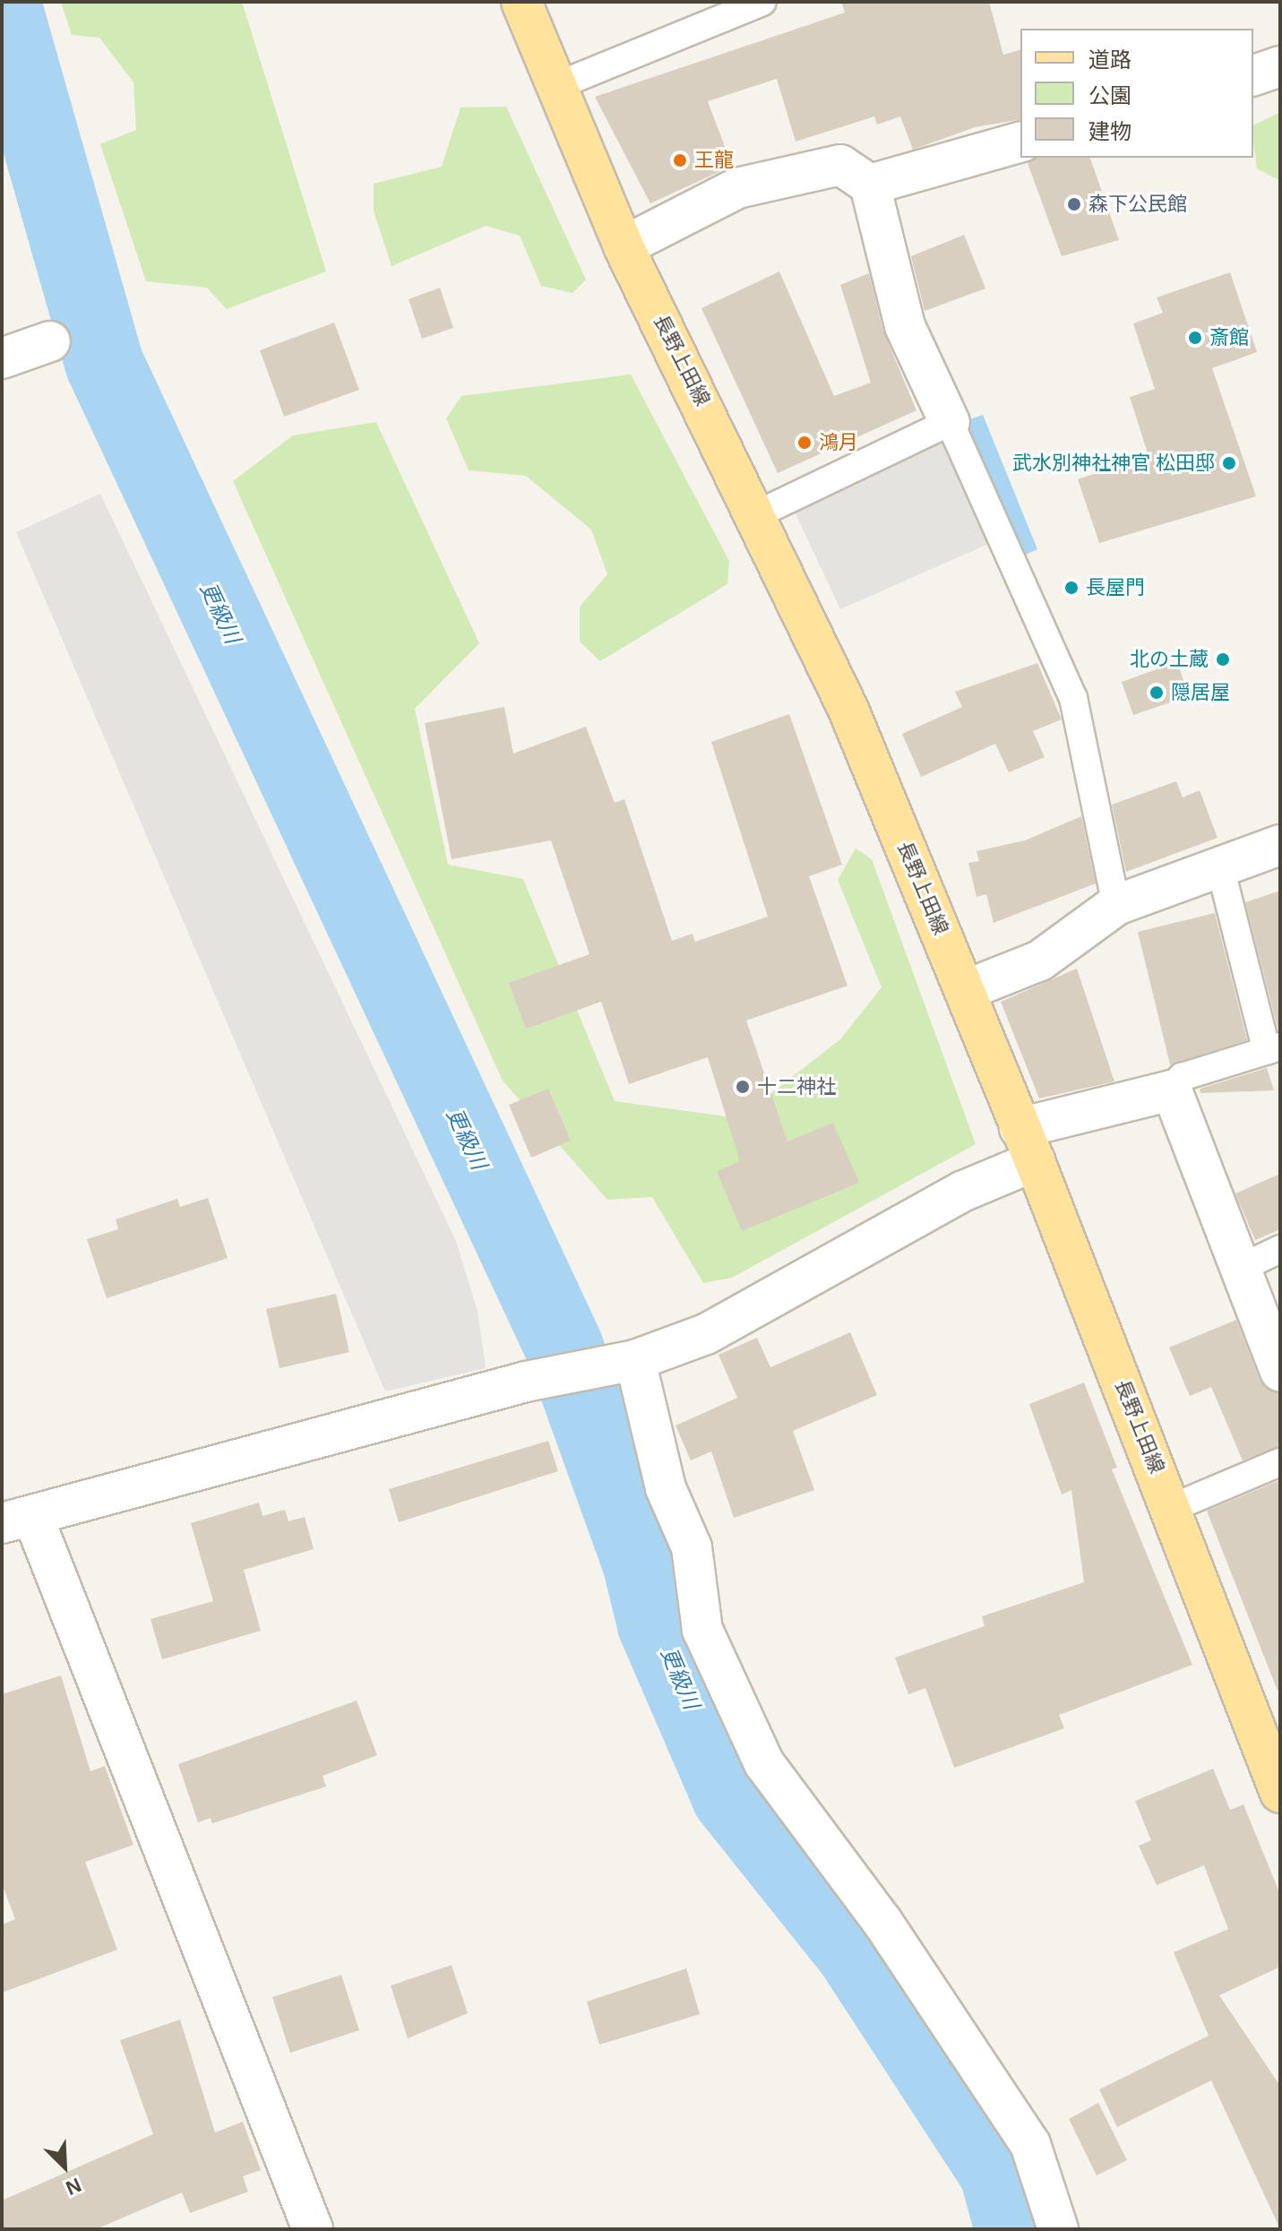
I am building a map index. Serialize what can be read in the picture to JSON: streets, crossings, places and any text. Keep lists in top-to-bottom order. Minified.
{"streets":{"main road":["長野上田線"]},"water":["更級川"],"places":["王龍","森下公民館","斎館","鴻月","武水別神社神官 松田邸","長屋門","北の土蔵","隠居屋","十二神社"],"legend":["道路","公園","建物"],"north":"bottom right"}
